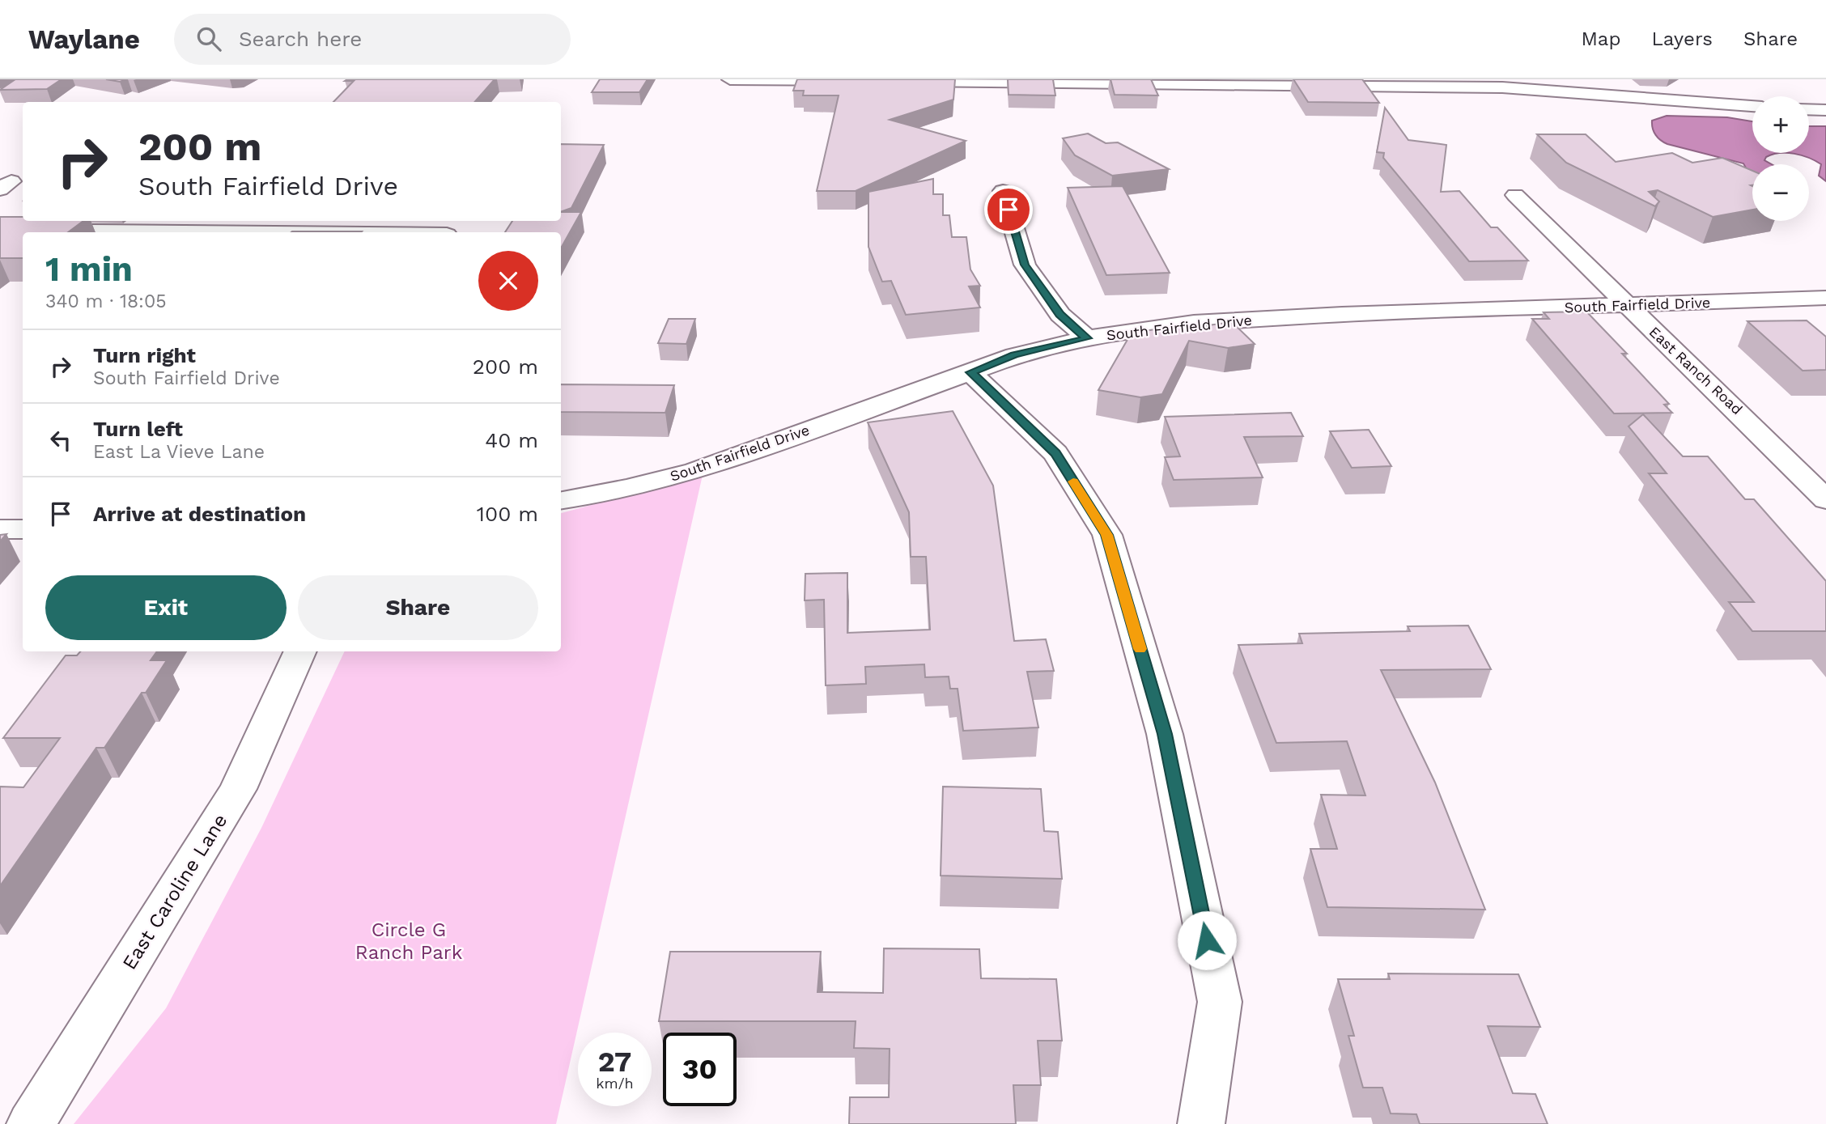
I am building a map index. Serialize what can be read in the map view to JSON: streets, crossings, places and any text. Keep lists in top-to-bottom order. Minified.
{"streets":{"street":["South Fairfield Drive","East Ranch Road","East Caroline Lane"]},"crossings":[["South Fairfield Drive","East Ranch Road"]],"parks":["Circle G Ranch Park"],"page":{"header":"Waylane","search":"Search here","nav":["Map","Layers","Share"],"map_buttons":["+","−"],"turn":["200 m","South Fairfield Drive"],"heading":["1 min","340 m · 18:05"],"list":[{"name":"Turn right","note":"South Fairfield Drive","value":"200 m"},{"name":"Turn left","note":"East La Vieve Lane","value":"40 m"},{"name":"Arrive at destination","value":"100 m"}],"buttons":["Exit","Share"],"speed":"27 km/h","limit":"30"}}
